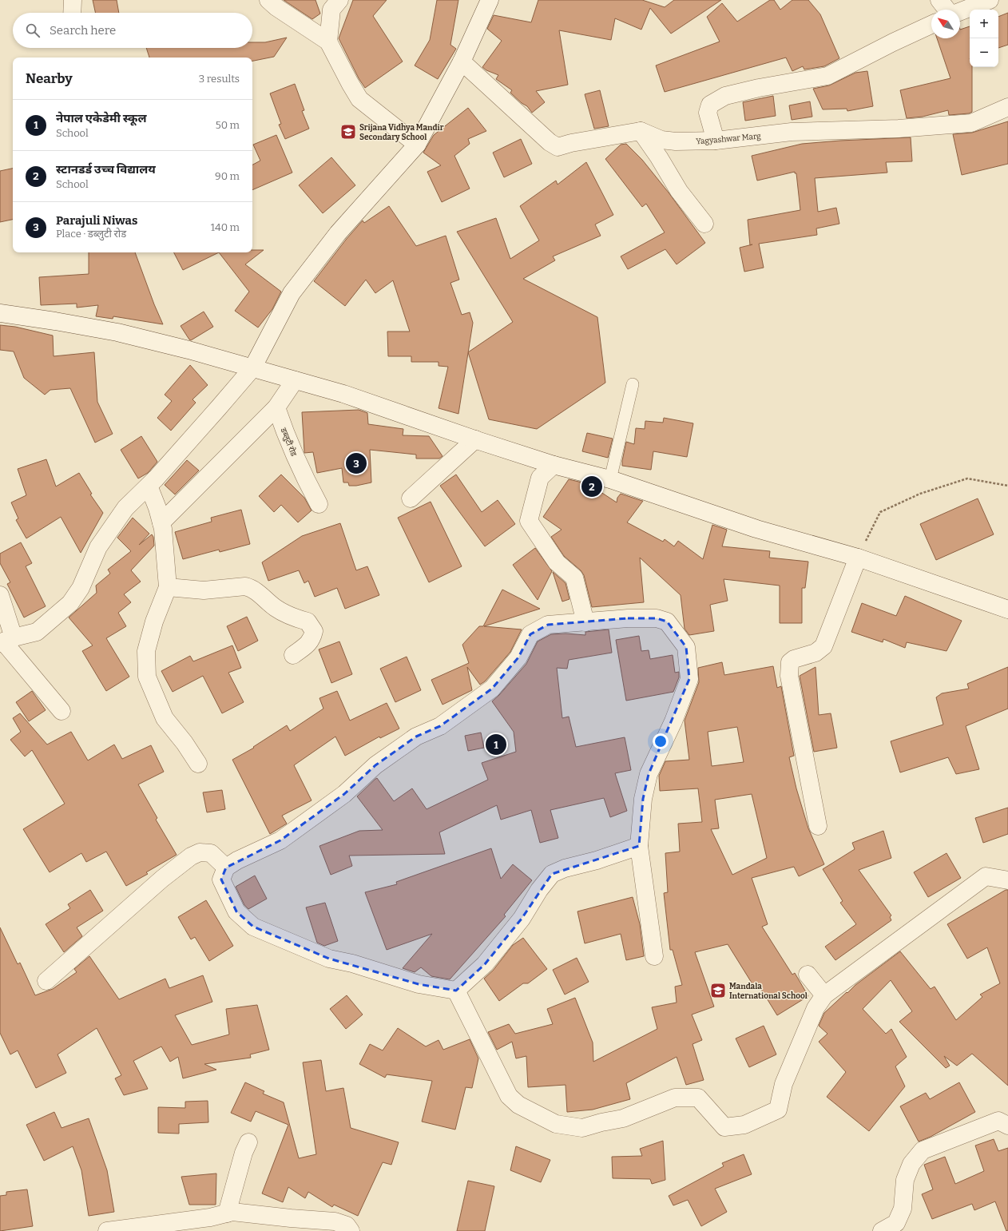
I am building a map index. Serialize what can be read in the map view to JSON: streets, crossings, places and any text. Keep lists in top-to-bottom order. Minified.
{"streets":{"street":["Yagyashwar Marg","डब्लुटी रोड"]},"places":{"school or university":["Srijana Vidhya Mandir Secondary School","Mandala International School"]},"north":"top left","page":{"map_buttons":["+","−"],"search":"Search here","heading":["Nearby","3 results"],"list":[{"mark":"1","name":"नेपाल एकेडेमी स्कूल","note":"School","value":"50 m"},{"mark":"2","name":"स्टानडर्ड उच्च विद्यालय","note":"School","value":"90 m"},{"mark":"3","name":"Parajuli Niwas","note":"Place · डब्लुटी रोड","value":"140 m"}],"pins":["3","2","1"]}}
